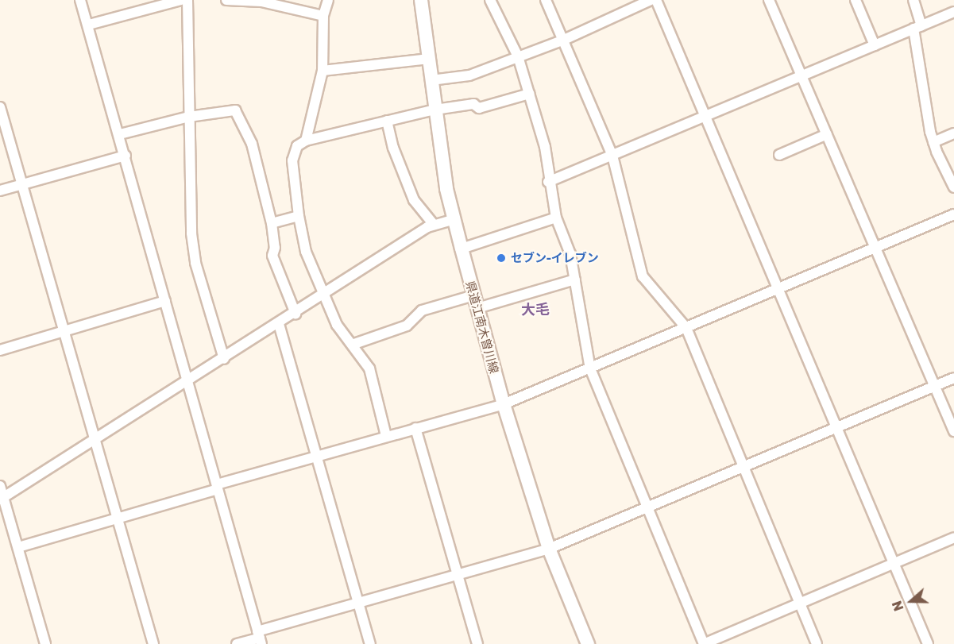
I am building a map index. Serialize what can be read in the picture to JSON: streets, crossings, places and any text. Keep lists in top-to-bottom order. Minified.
{"streets":{"main road":["県道江南木曽川線"]},"districts":["大毛"],"places":["セブン-イレブン"],"north":"left"}
